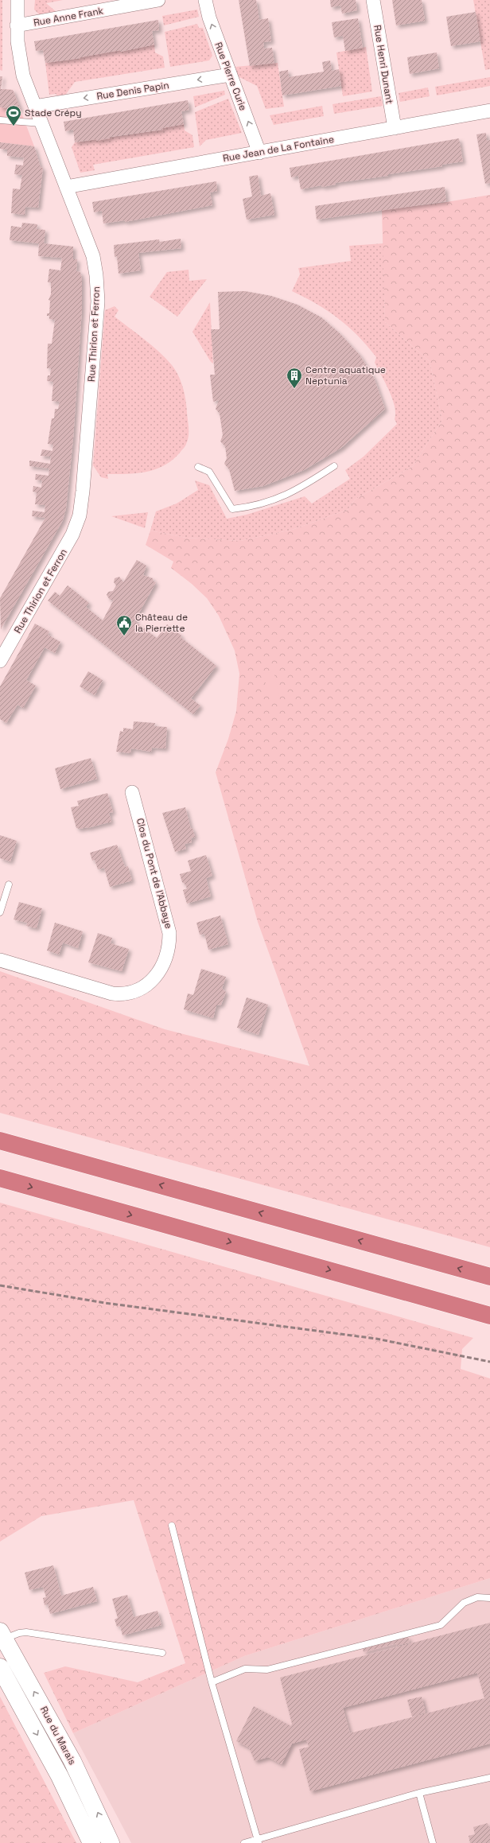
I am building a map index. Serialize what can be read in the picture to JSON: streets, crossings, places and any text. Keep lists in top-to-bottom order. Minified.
{"streets":{"street":["Rue Anne Frank","Rue Henri Dunant","Rue Pierre Curie","Rue Denis Papin","Rue Jean de La Fontaine","Rue Thirion et Ferron","Clos du Pont de l'Abbaye","Rue du Marais"]},"crossings":[["Rue Anne Frank","Rue Thirion et Ferron"],["Rue Henri Dunant","Rue Jean de La Fontaine"],["Rue Pierre Curie","Rue Denis Papin"],["Rue Pierre Curie","Rue Jean de La Fontaine"],["Rue Denis Papin","Rue Thirion et Ferron"],["Rue Jean de La Fontaine","Rue Thirion et Ferron"]],"one_way":["Rue Pierre Curie","Rue Denis Papin"],"places":{"sports":["Stade Crépy"],"building":["Centre aquatique Neptunia"],"public building":["Château de la Pierrette"]}}
